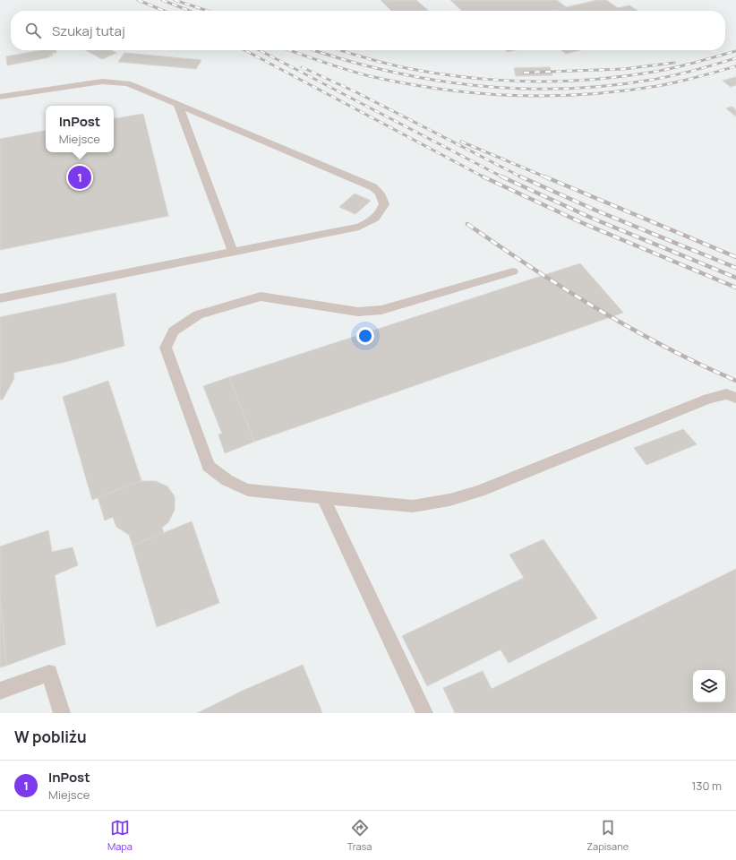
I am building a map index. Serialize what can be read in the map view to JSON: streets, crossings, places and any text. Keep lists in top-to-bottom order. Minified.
{"page":{"search":"Szukaj tutaj","popup":["InPost","Miejsce"],"pins":"1","heading":"W pobliżu","list":[{"mark":"1","name":"InPost","note":"Miejsce","value":"130 m"}],"nav":["Mapa","Trasa","Zapisane"]}}
